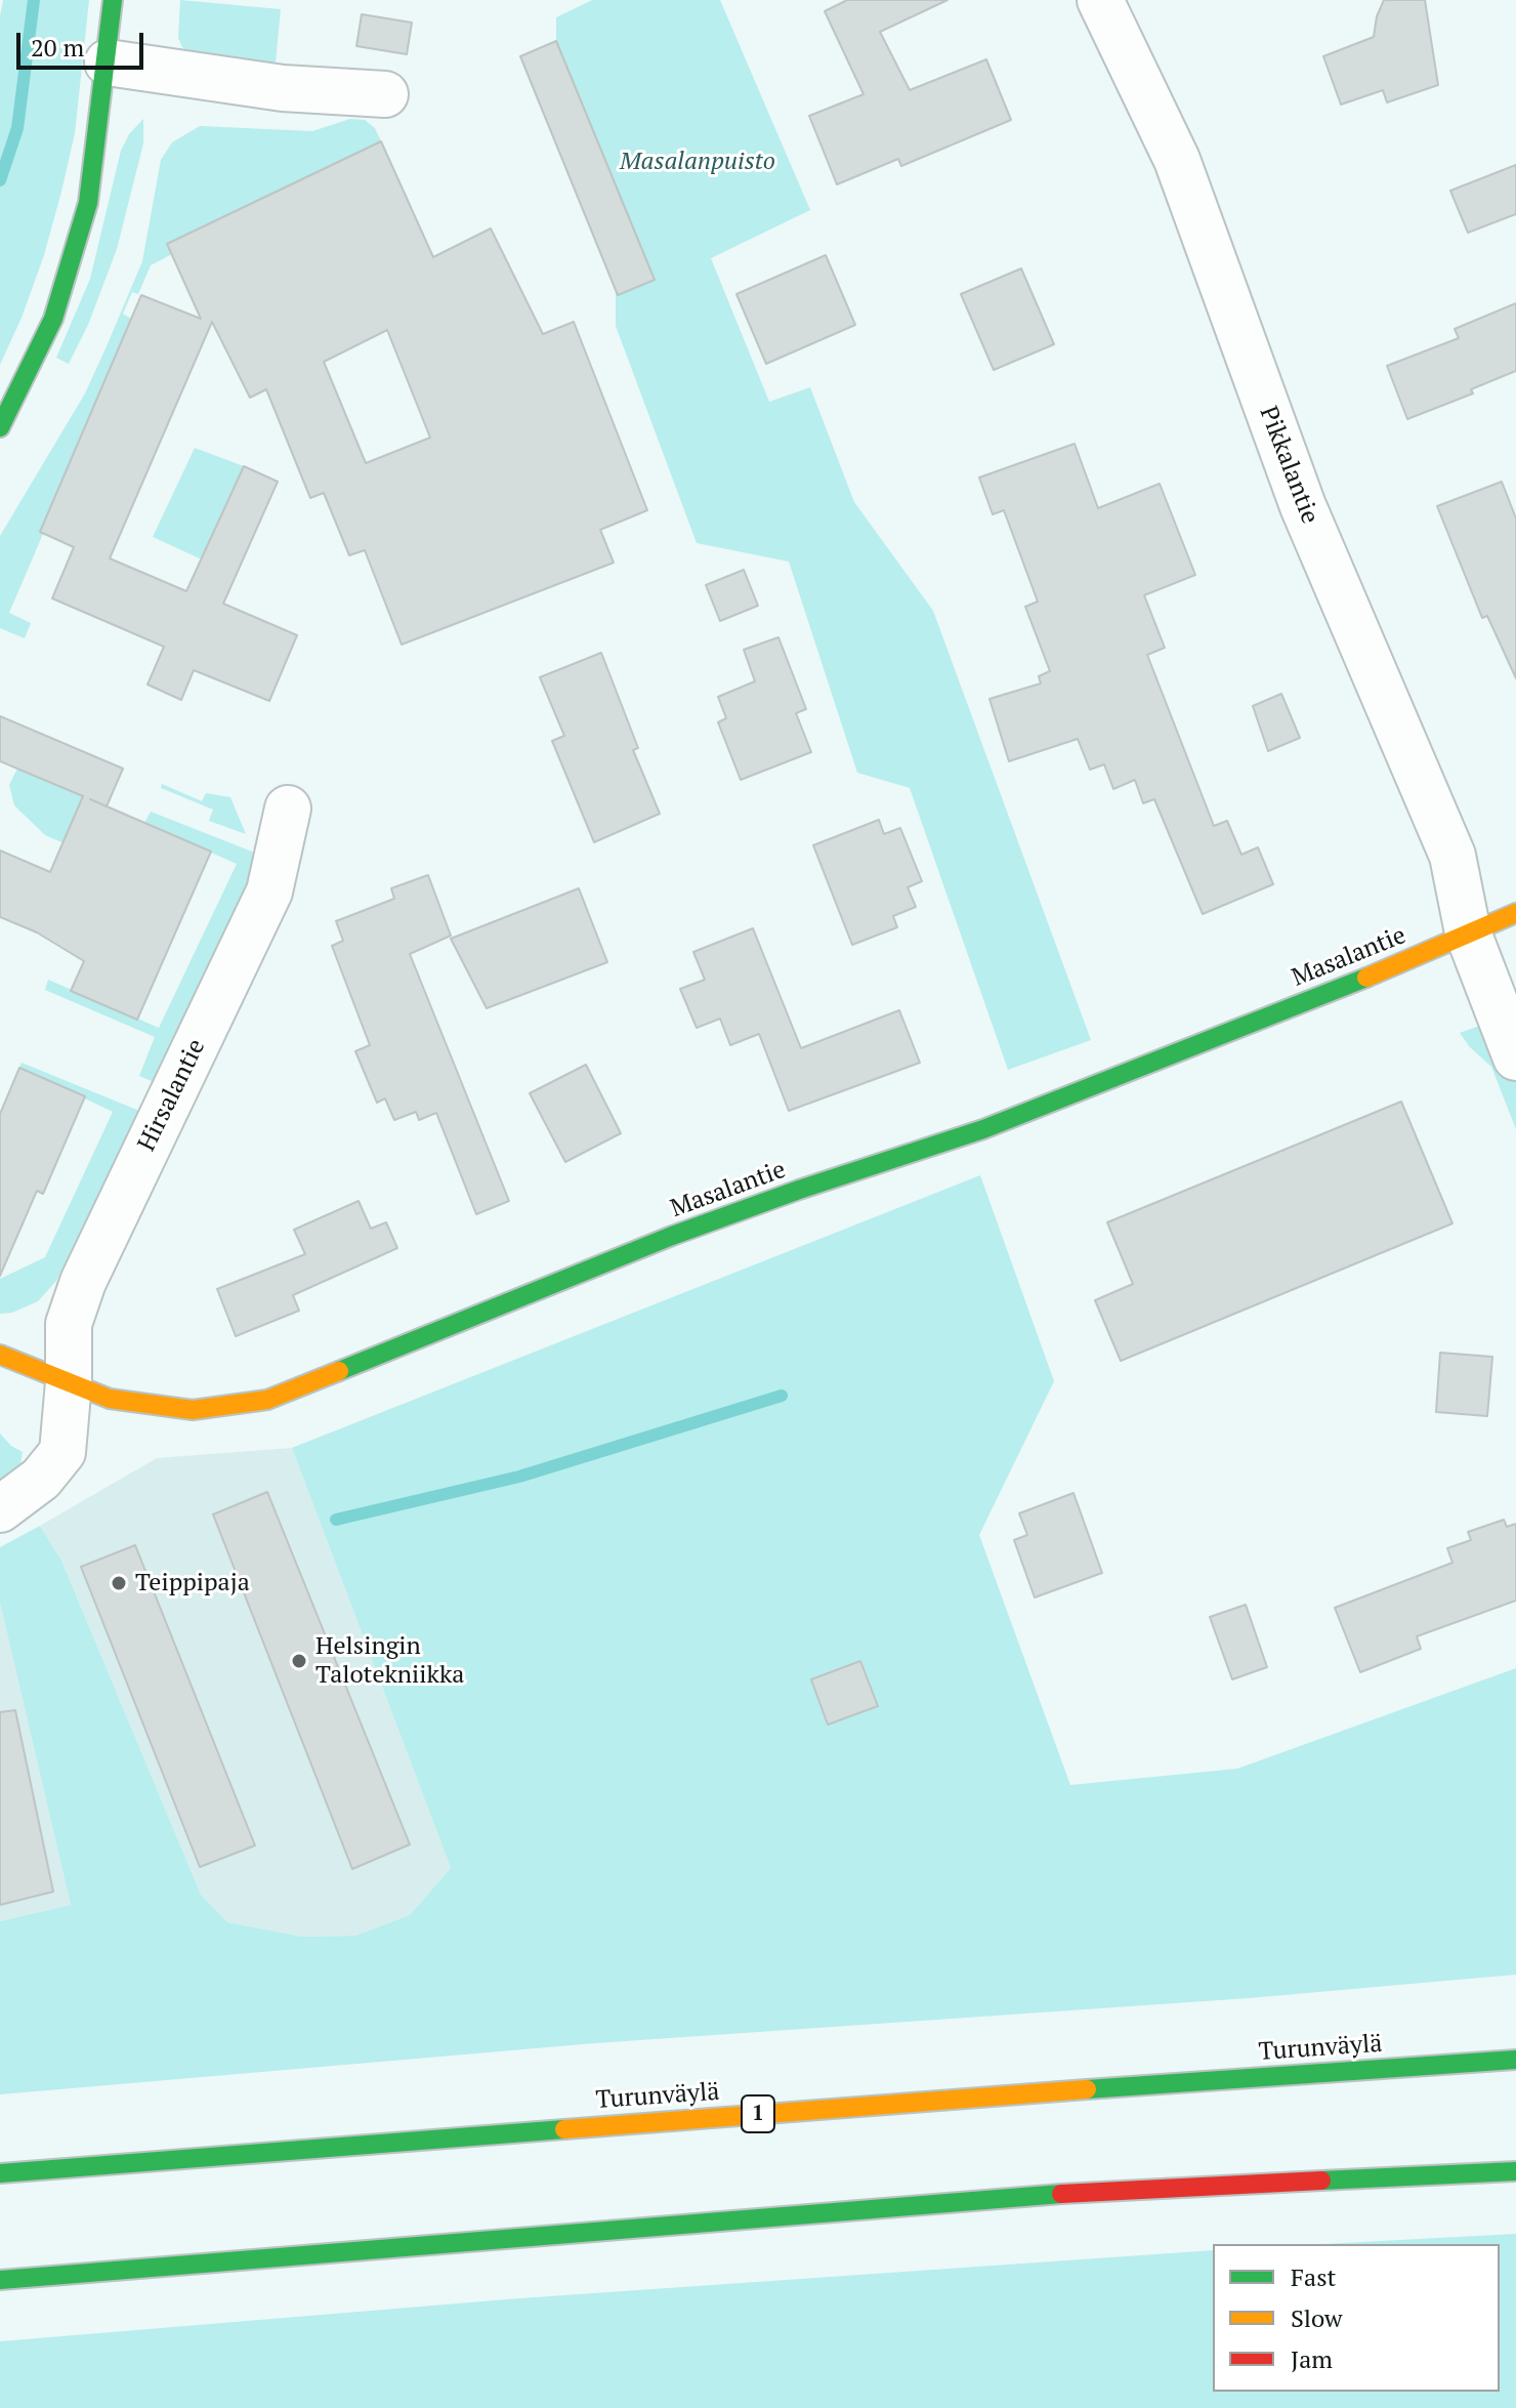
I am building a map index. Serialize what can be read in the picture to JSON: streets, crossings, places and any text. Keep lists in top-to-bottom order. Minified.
{"streets":{"main road":["Masalantie","Turunväylä","1"],"street":["Pikkalantie","Hirsalantie"]},"crossings":[["Pikkalantie","Masalantie"],["Masalantie","Hirsalantie"]],"parks":["Masalanpuisto"],"places":["Teippipaja","Helsingin Talotekniikka"],"legend":["Fast","Slow","Jam"],"scale_bar":"20 m"}
